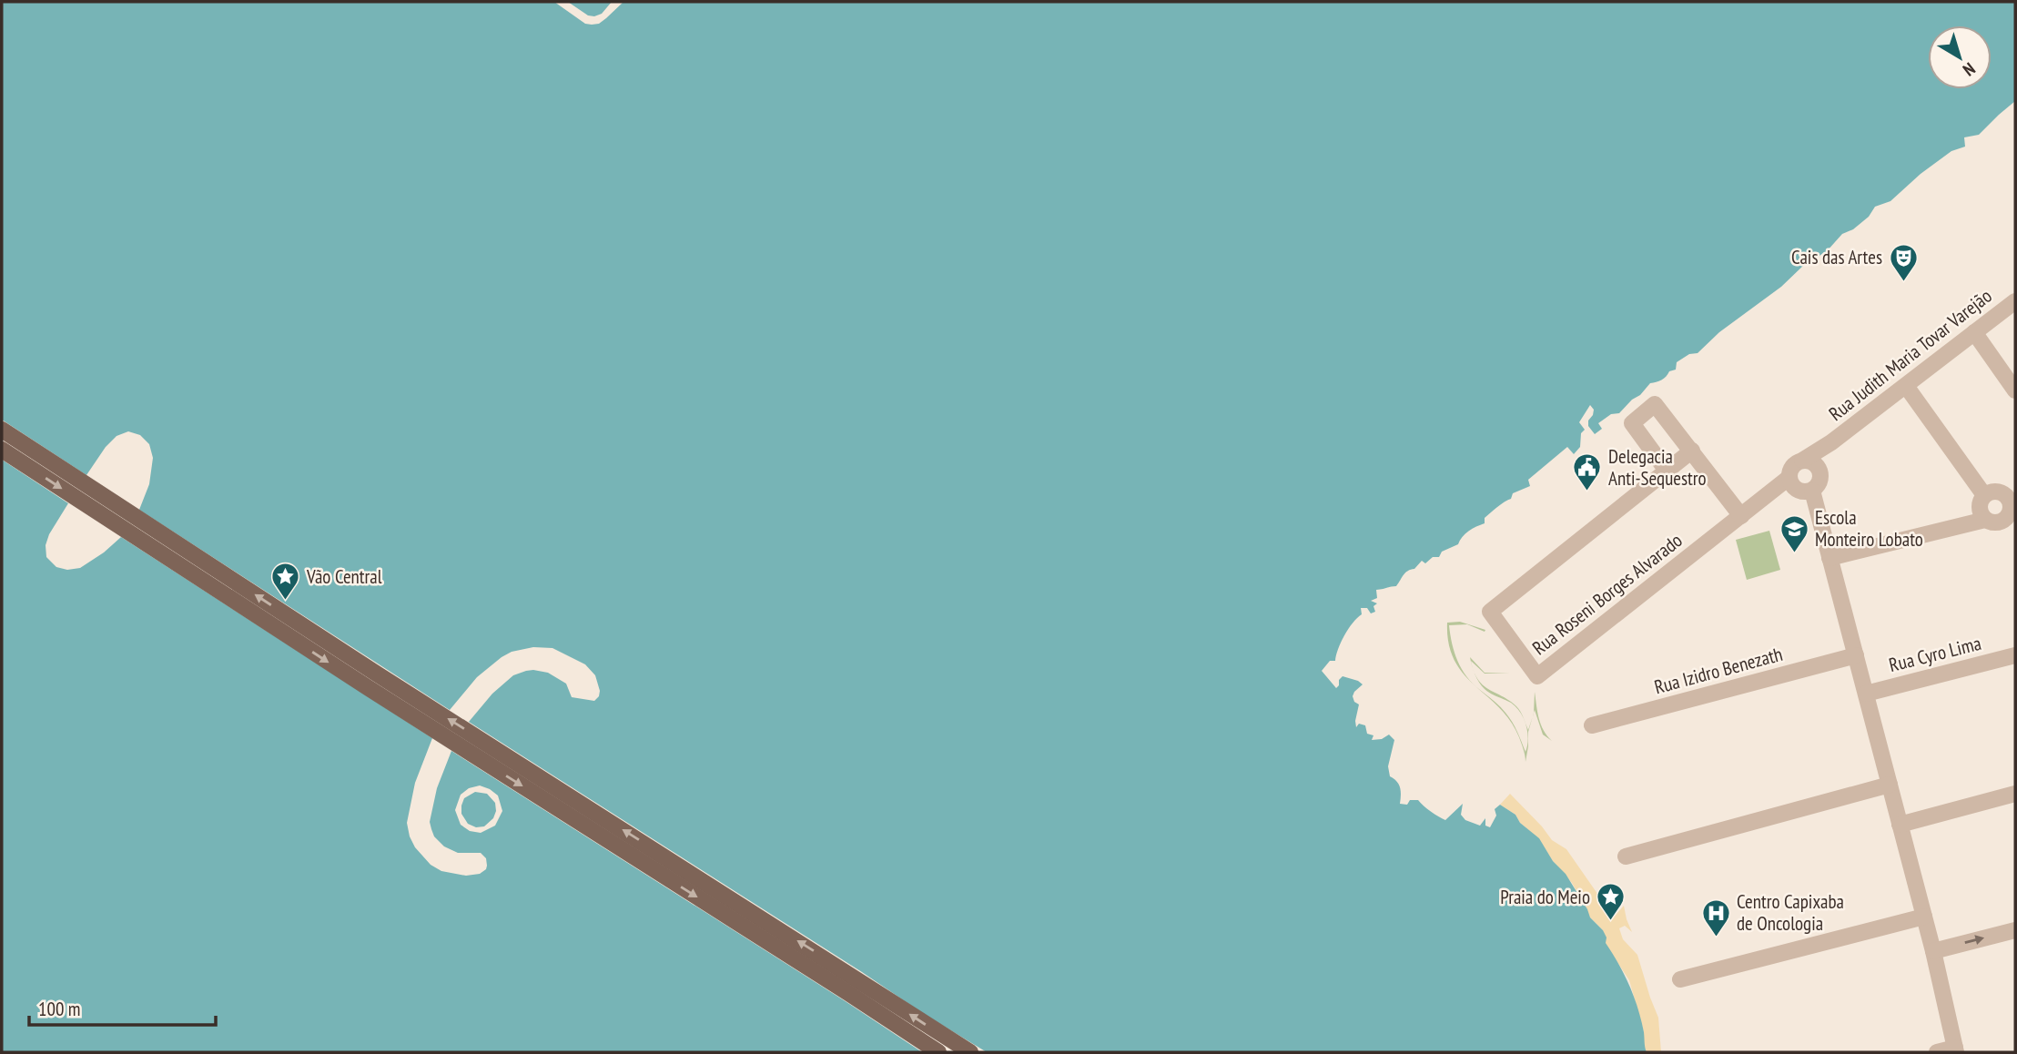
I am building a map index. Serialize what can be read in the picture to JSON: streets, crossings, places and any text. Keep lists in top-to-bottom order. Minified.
{"streets":{"street":["Rua Judith Maria Tovar Varejão","Rua Roseni Borges Alvarado","Rua Cyro Lima","Rua Izidro Benezath"]},"crossings":[["Rua Judith Maria Tovar Varejão","Rua Roseni Borges Alvarado"]],"places":{"theatre":["Cais das Artes"],"public building":["Delegacia Anti-Sequestro"],"school or university":["Escola Monteiro Lobato"],"place":["Vão Central","Praia do Meio"],"hospital":["Centro Capixaba de Oncologia"]},"scale_bar":"100 m","north":"bottom right"}
